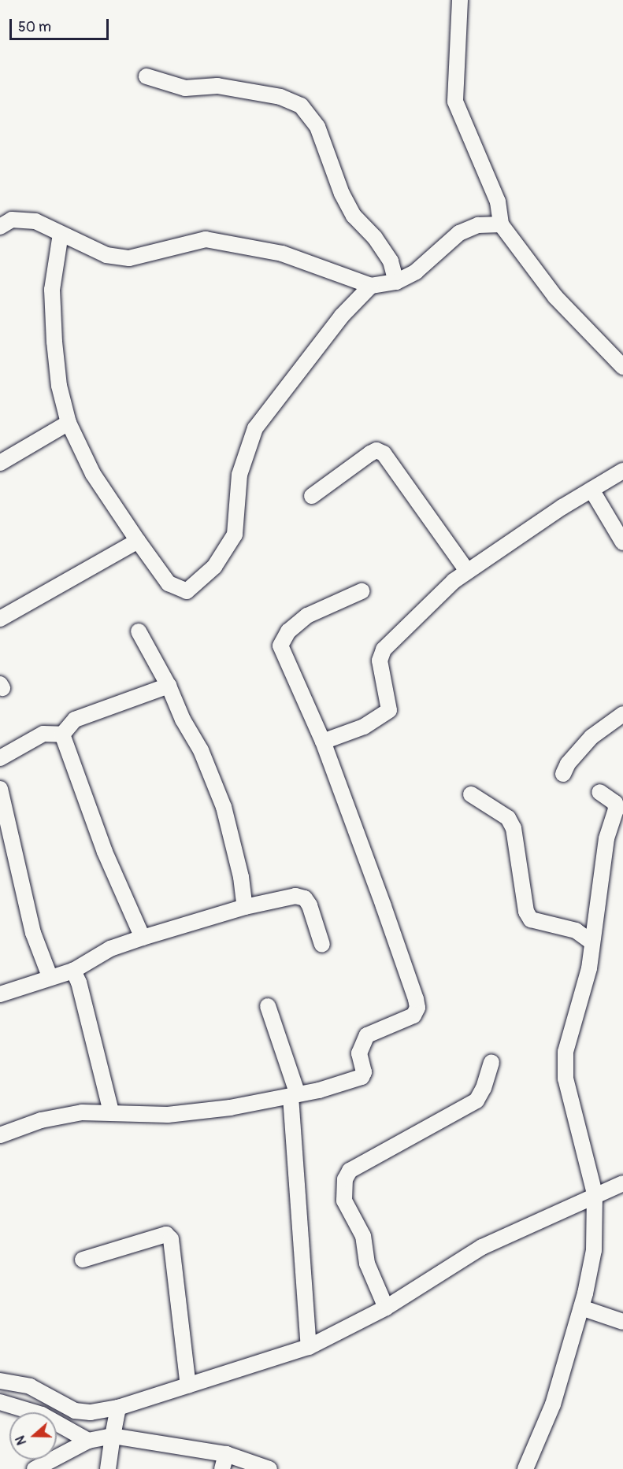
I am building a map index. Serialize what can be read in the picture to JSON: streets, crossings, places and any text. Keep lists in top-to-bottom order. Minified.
{"scale_bar":"50 m","north":"left"}
